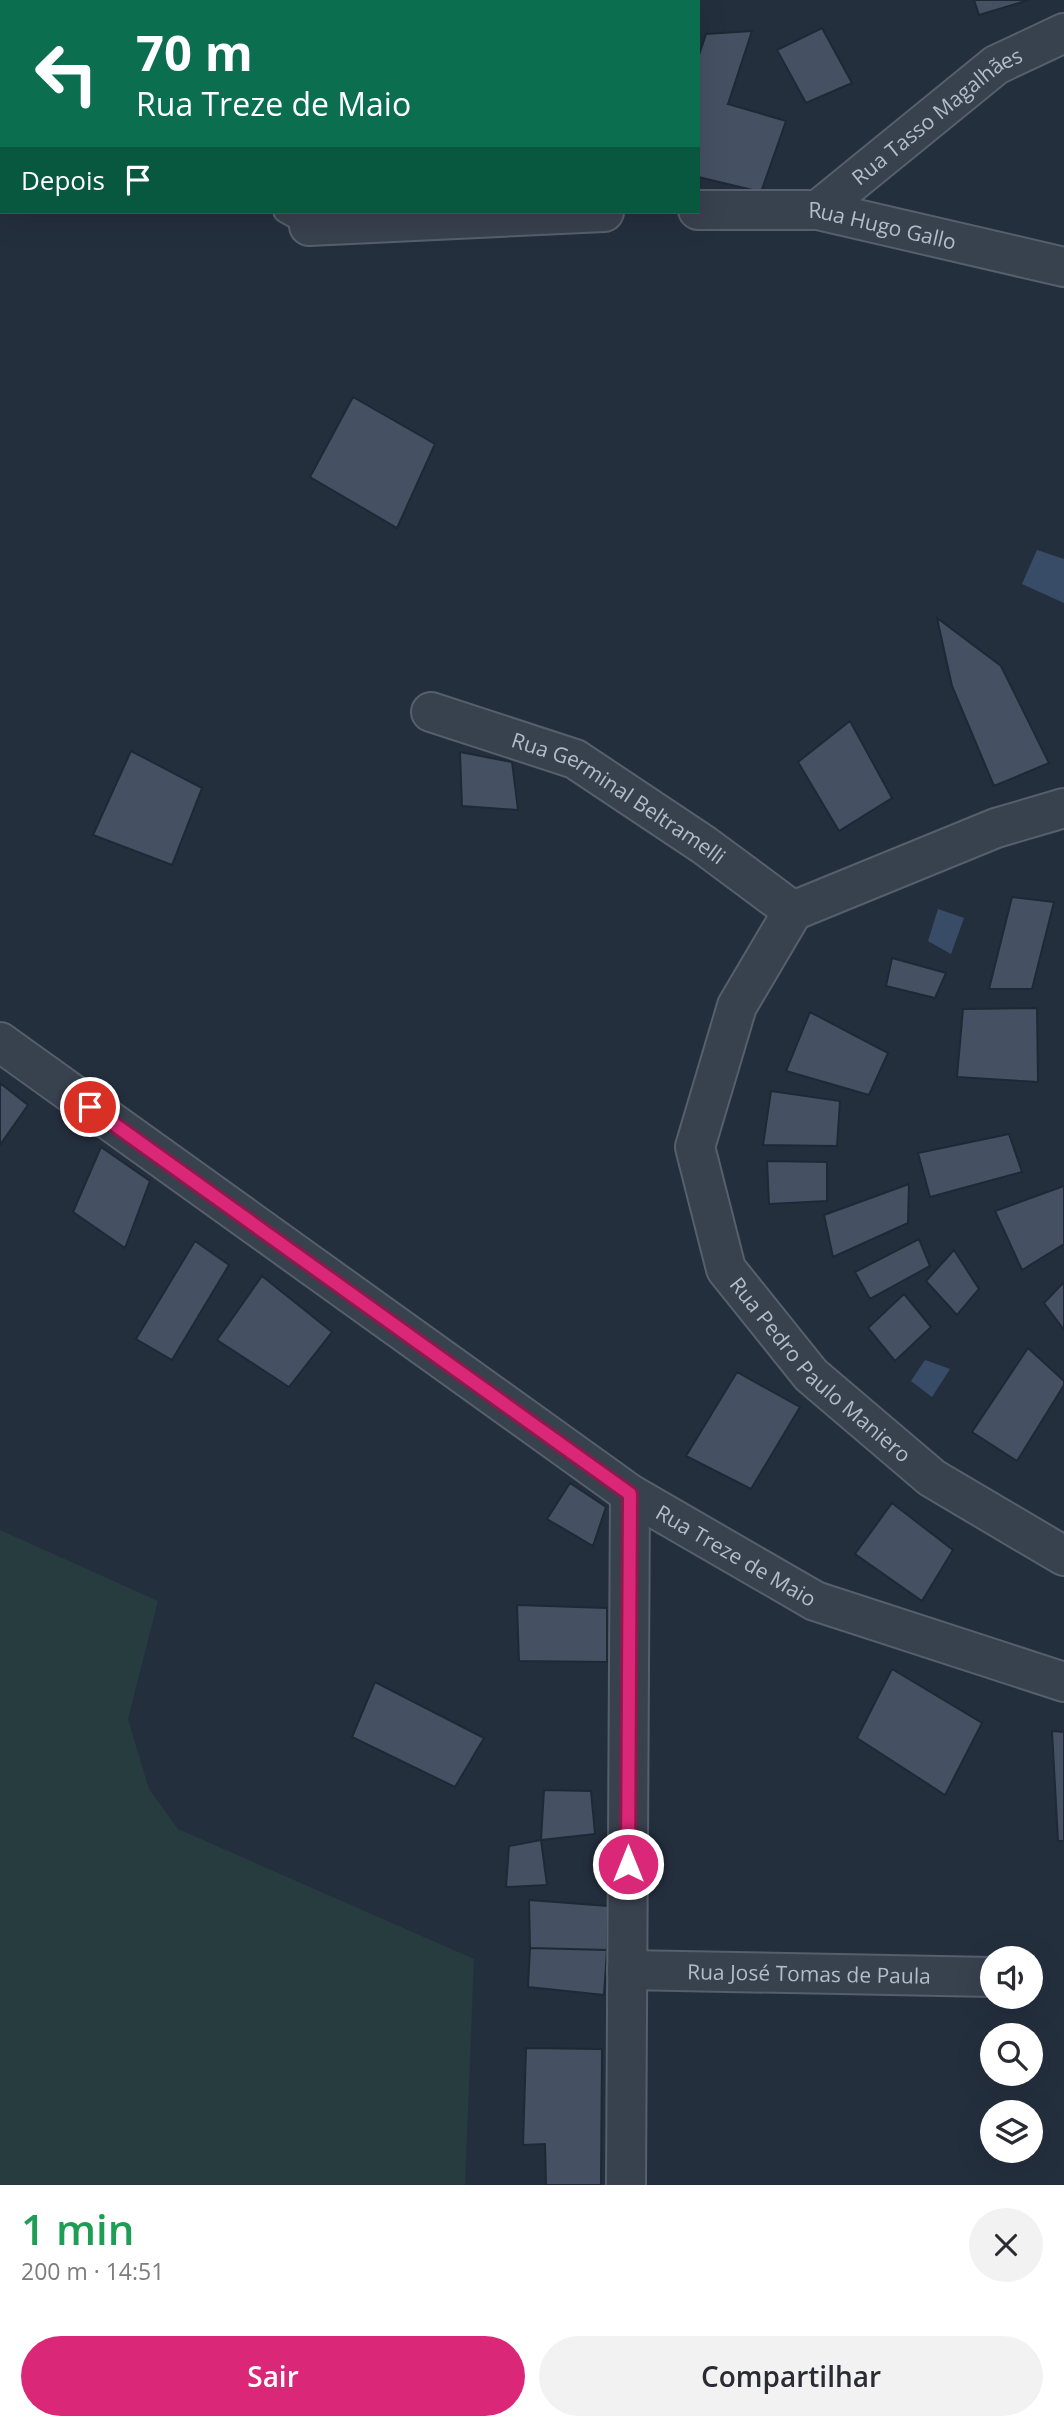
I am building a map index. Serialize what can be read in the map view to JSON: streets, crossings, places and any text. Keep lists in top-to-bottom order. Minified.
{"streets":{"street":["Rua Tasso Magalhães","Rua Hugo Gallo","Rua Germinal Beltramelli","Rua Pedro Paulo Maniero","Rua Treze de Maio","Rua José Tomas de Paula"]},"crossings":[["Rua Tasso Magalhães","Rua Hugo Gallo"],["Rua Germinal Beltramelli","Rua Pedro Paulo Maniero"]],"page":{"turn":["70 m","Rua Treze de Maio"],"then":"Depois","heading":["1 min","200 m · 14:51"],"buttons":["Sair","Compartilhar"]}}
